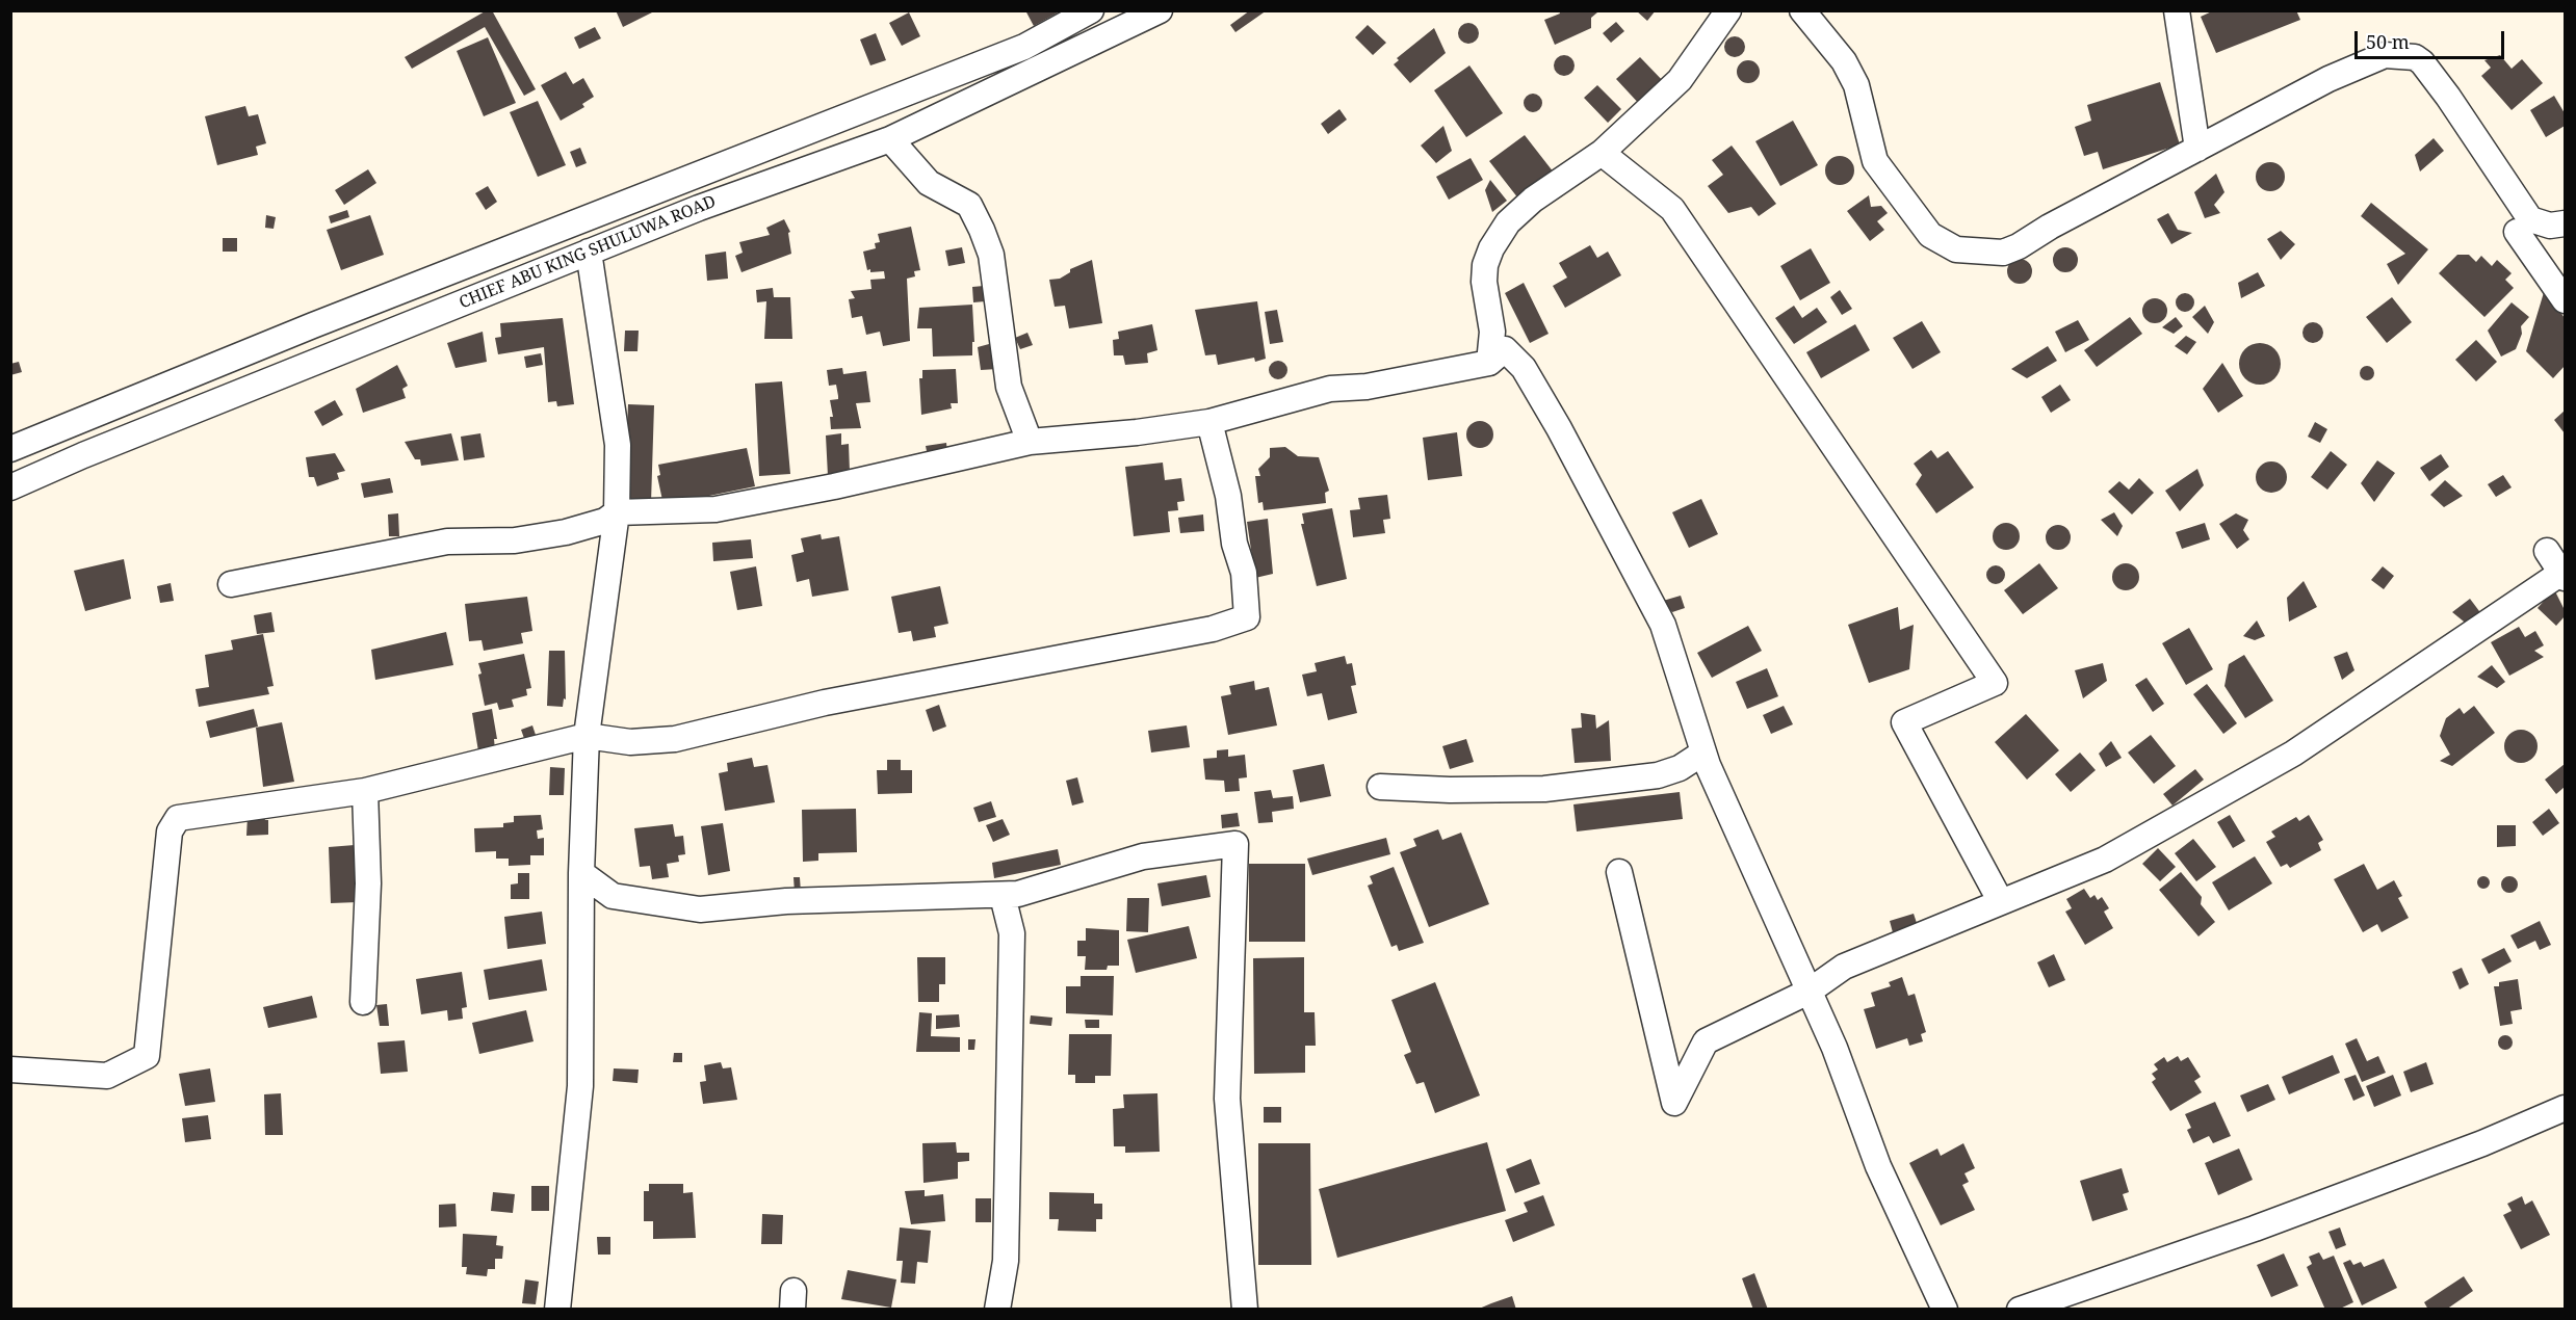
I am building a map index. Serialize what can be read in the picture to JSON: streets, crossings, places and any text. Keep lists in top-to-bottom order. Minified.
{"streets":{"street":["CHIEF ABU KING SHULUWA ROAD"]},"scale_bar":"50 m"}
